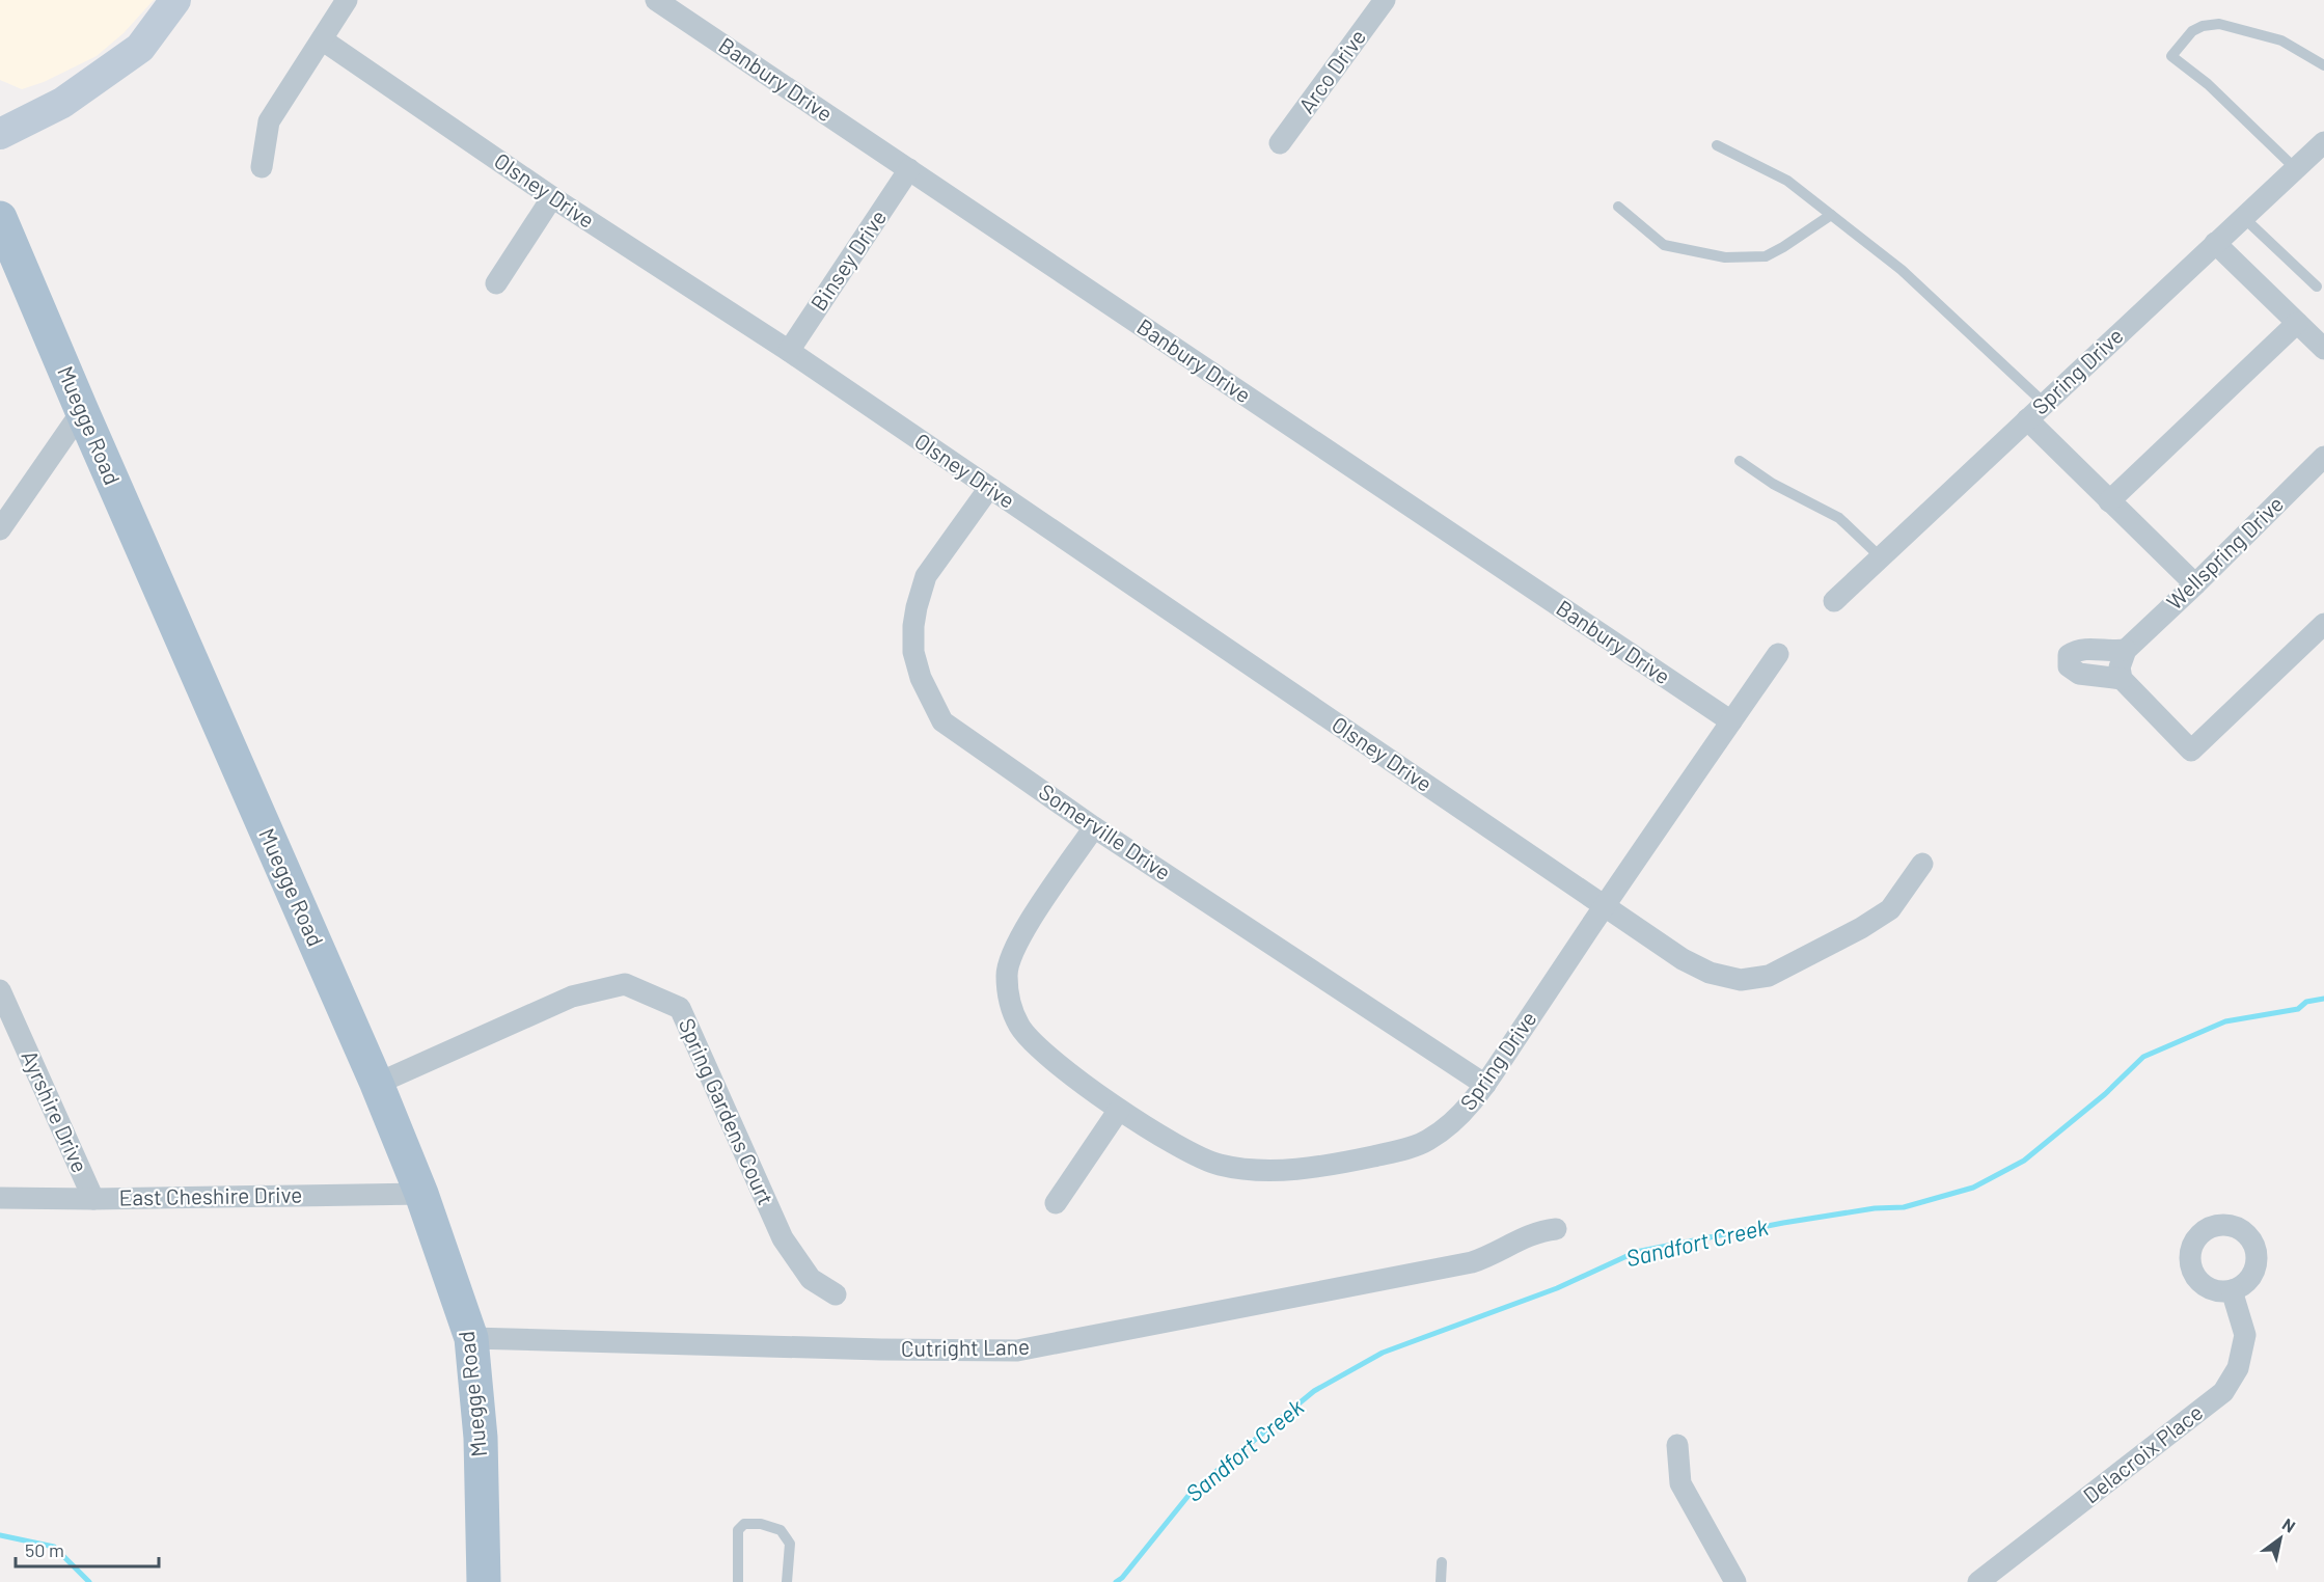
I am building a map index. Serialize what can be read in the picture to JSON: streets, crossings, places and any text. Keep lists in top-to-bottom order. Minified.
{"streets":{"main road":["Muegge Road"],"street":["Arco Drive","Banbury Drive","Olsney Drive","Binsey Drive","Spring Drive","Wellspring Drive","Somerville Drive","Ayrshire Drive","Spring Gardens Court","East Cheshire Drive","Cutright Lane","Delacroix Place"]},"crossings":[["Banbury Drive","Binsey Drive"],["Banbury Drive","Spring Drive"],["Olsney Drive","Binsey Drive"],["Olsney Drive","Spring Drive"],["Olsney Drive","Somerville Drive"],["Spring Drive","Somerville Drive"],["Muegge Road","Spring Gardens Court"],["Muegge Road","East Cheshire Drive"],["Muegge Road","Cutright Lane"],["Ayrshire Drive","East Cheshire Drive"]],"water":["Sandfort Creek"],"scale_bar":"50 m","north":"top right"}
